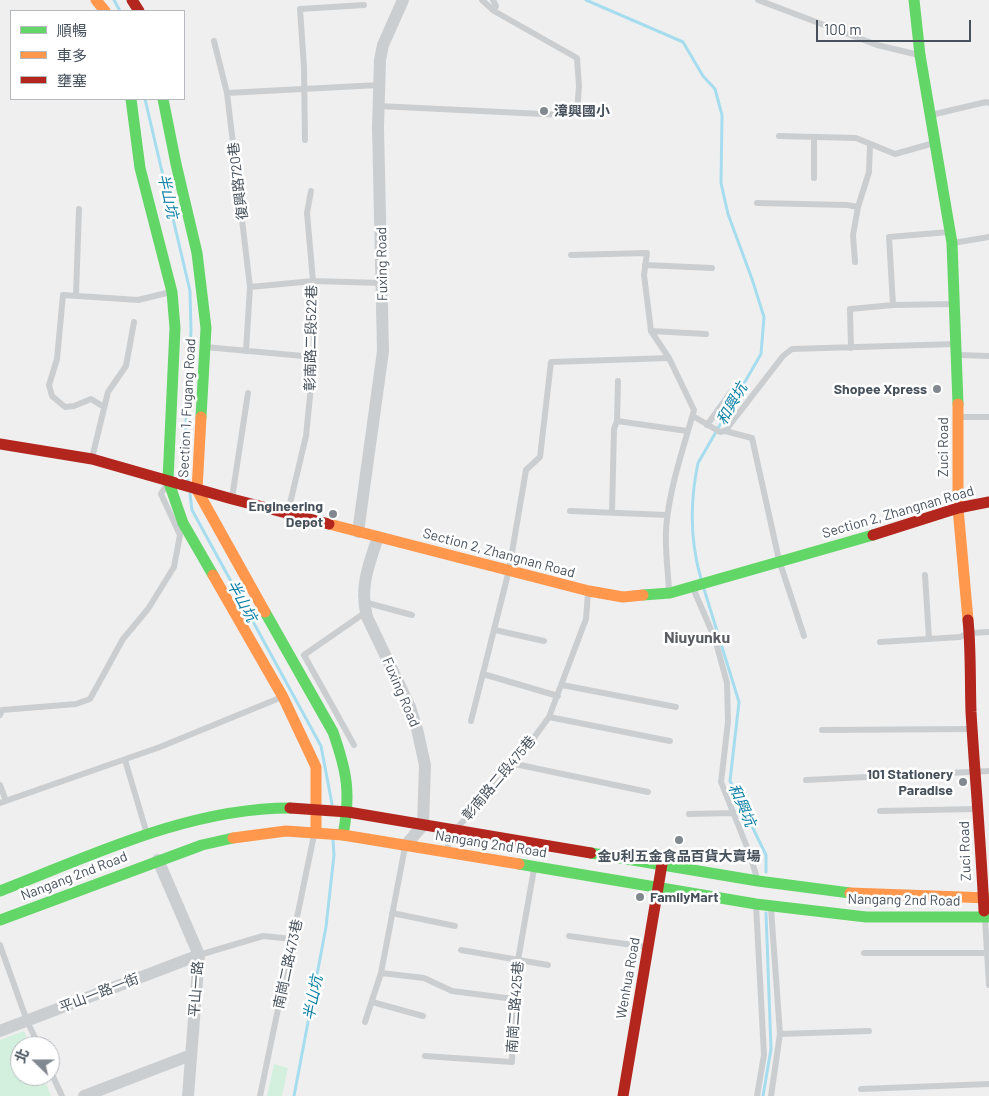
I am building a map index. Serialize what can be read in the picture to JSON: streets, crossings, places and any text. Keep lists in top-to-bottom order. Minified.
{"streets":{"main road":["Section 1, Fugang Road","Zuci Road","Section 2, Zhangnan Road","Nangang 2nd Road","Wenhua Road"],"street":["Fuxing Road","平山一路","平山一路一街"],"lane":["復興路720巷","彰南路二段522巷","彰南路二段475巷","南崗二路473巷","南崗二路425巷"]},"crossings":[["Fuxing Road","Section 2, Zhangnan Road"],["Fuxing Road","Nangang 2nd Road"],["彰南路二段522巷","Section 2, Zhangnan Road"],["Section 1, Fugang Road","Section 2, Zhangnan Road"],["Section 1, Fugang Road","Nangang 2nd Road"],["Section 1, Fugang Road","南崗二路473巷"],["Zuci Road","Section 2, Zhangnan Road"],["Zuci Road","Nangang 2nd Road"],["Section 2, Zhangnan Road","彰南路二段475巷"],["彰南路二段475巷","Nangang 2nd Road"],["Nangang 2nd Road","南崗二路473巷"],["Nangang 2nd Road","Wenhua Road"],["Nangang 2nd Road","平山一路"],["Nangang 2nd Road","南崗二路425巷"],["平山一路","平山一路一街"]],"districts":["Niuyunku"],"water":["半山坑","和興坑"],"places":["漳興國小","Shopee Xpress","Engineering Depot","101 Stationery Paradise","金U利五金食品百貨大賣場","FamilyMart"],"legend":["順暢","車多","壅塞"],"scale_bar":"100 m","north":"left"}
